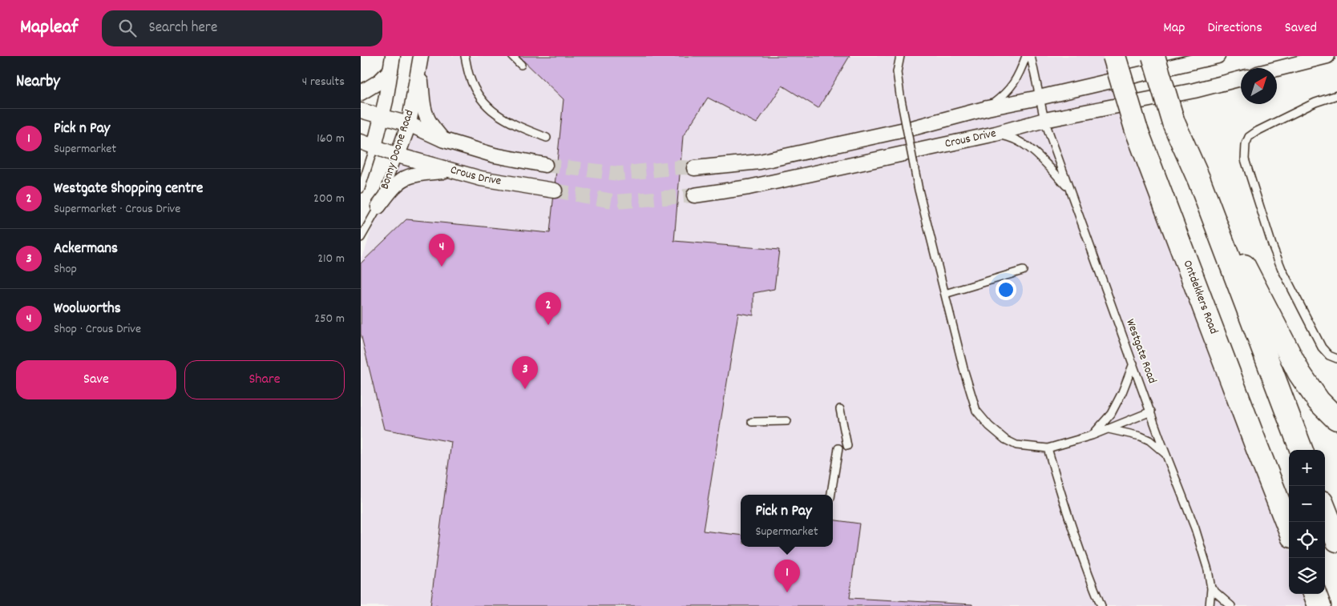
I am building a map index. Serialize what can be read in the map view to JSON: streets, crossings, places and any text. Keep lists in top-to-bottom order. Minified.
{"streets":{"main road":["Ontdekkers Road"],"street":["Crous Drive","Bonny Doone Road"],"lane":["Westgate Road"]},"crossings":[["Crous Drive","Bonny Doone Road"],["Crous Drive","Westgate Road"]],"north":"top right","page":{"header":"Mapleaf","search":"Search here","nav":["Map","Directions","Saved"],"heading":["Nearby","4 results"],"list":[{"mark":"1","name":"Pick n Pay","note":"Supermarket","value":"160 m"},{"mark":"2","name":"Westgate Shopping centre","note":"Supermarket · Crous Drive","value":"200 m"},{"mark":"3","name":"Ackermans","note":"Shop","value":"210 m"},{"mark":"4","name":"Woolworths","note":"Shop · Crous Drive","value":"250 m"}],"pins":["4","2","3","1"],"buttons":["Save","Share"],"map_buttons":["+","−"],"popup":["Pick n Pay","Supermarket"]}}
